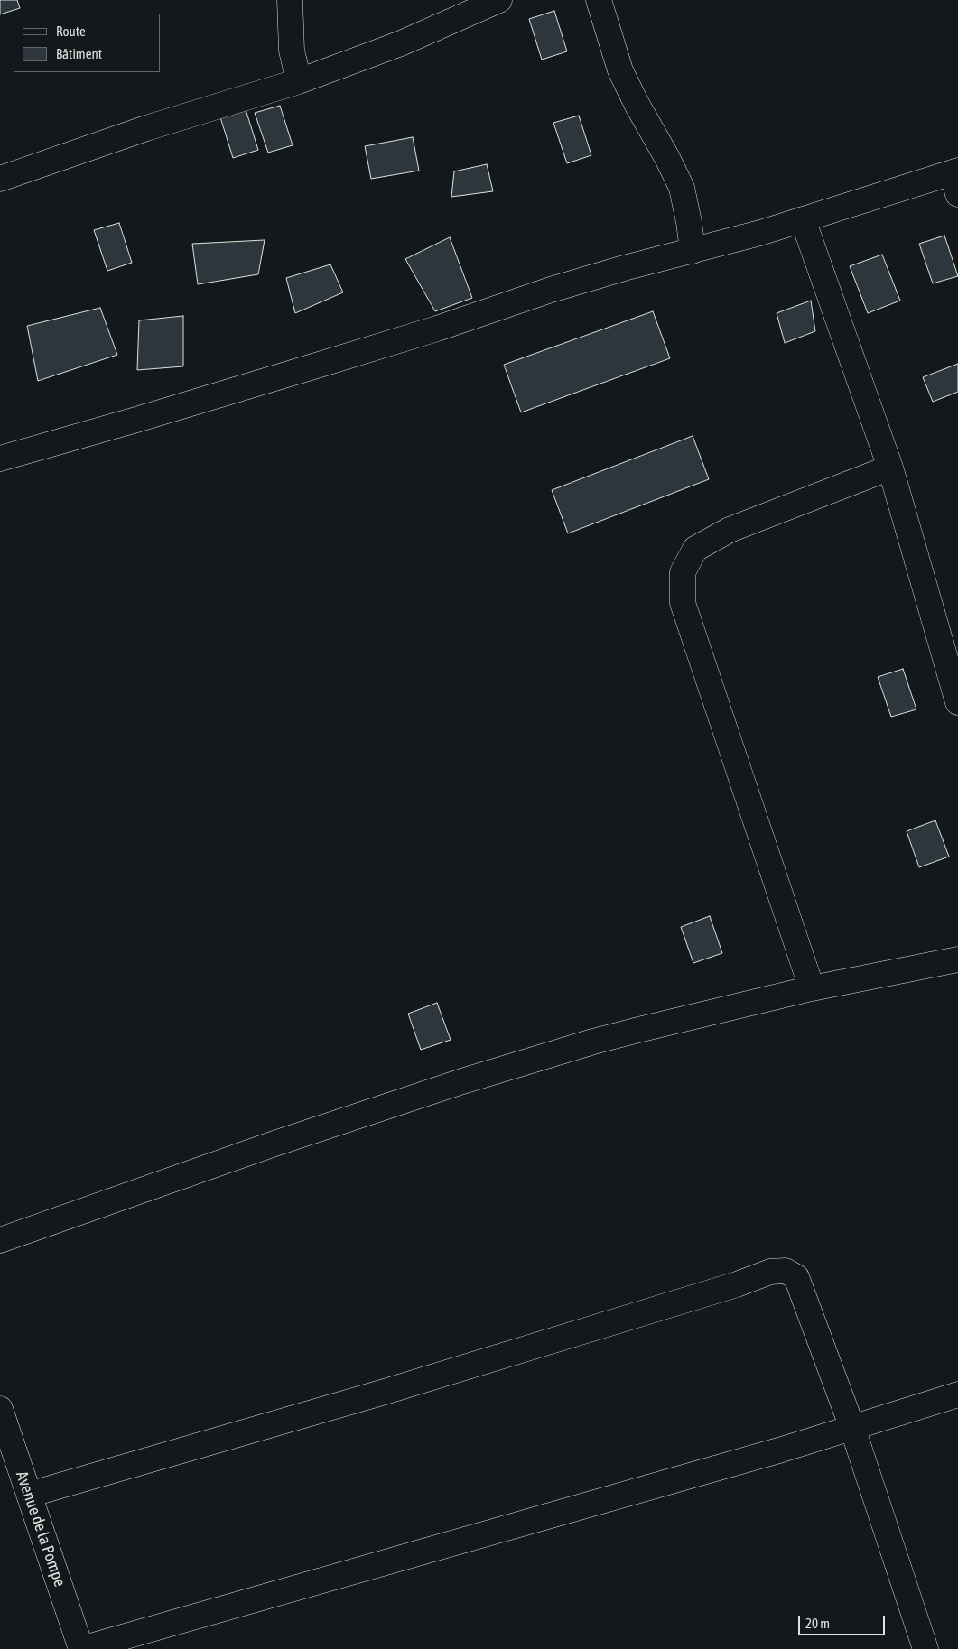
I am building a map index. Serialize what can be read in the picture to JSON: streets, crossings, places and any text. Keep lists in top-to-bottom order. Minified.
{"streets":{"street":["Avenue de la Pompe"]},"legend":["Route","Bâtiment"],"scale_bar":"20 m"}
